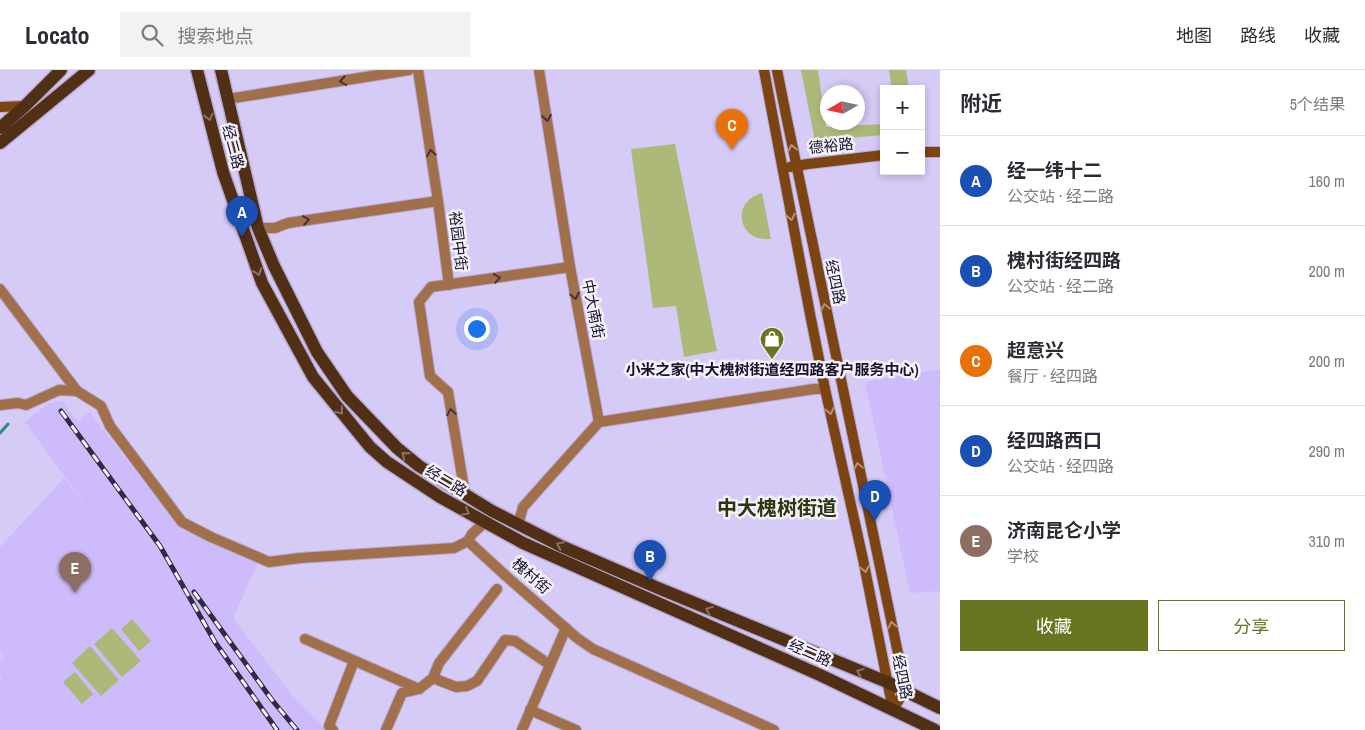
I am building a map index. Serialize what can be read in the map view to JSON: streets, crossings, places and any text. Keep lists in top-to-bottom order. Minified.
{"streets":{"main road":["德裕路","经二路","经四路"],"street":["裕园中街","中大南街","槐村街"]},"crossings":[["德裕路","经四路"],["经二路","裕园中街"],["经二路","经四路"],["裕园中街","中大南街"]],"one_way":["裕园中街","中大南街"],"districts":["中大槐树街道"],"places":{"shop":["小米之家(中大槐树街道经四路客户服务中心)"]},"north":"left","page":{"header":"Locato","search":"搜索地点","nav":["地图","路线","收藏"],"heading":["附近","5个结果"],"map_buttons":["+","−"],"pins":["C","A","D","B","E"],"list":[{"mark":"A","name":"经一纬十二","note":"公交站 · 经二路","value":"160 m"},{"mark":"B","name":"槐村街经四路","note":"公交站 · 经二路","value":"200 m"},{"mark":"C","name":"超意兴","note":"餐厅 · 经四路","value":"200 m"},{"mark":"D","name":"经四路西口","note":"公交站 · 经四路","value":"290 m"},{"mark":"E","name":"济南昆仑小学","note":"学校","value":"310 m"}],"buttons":["收藏","分享"]}}
